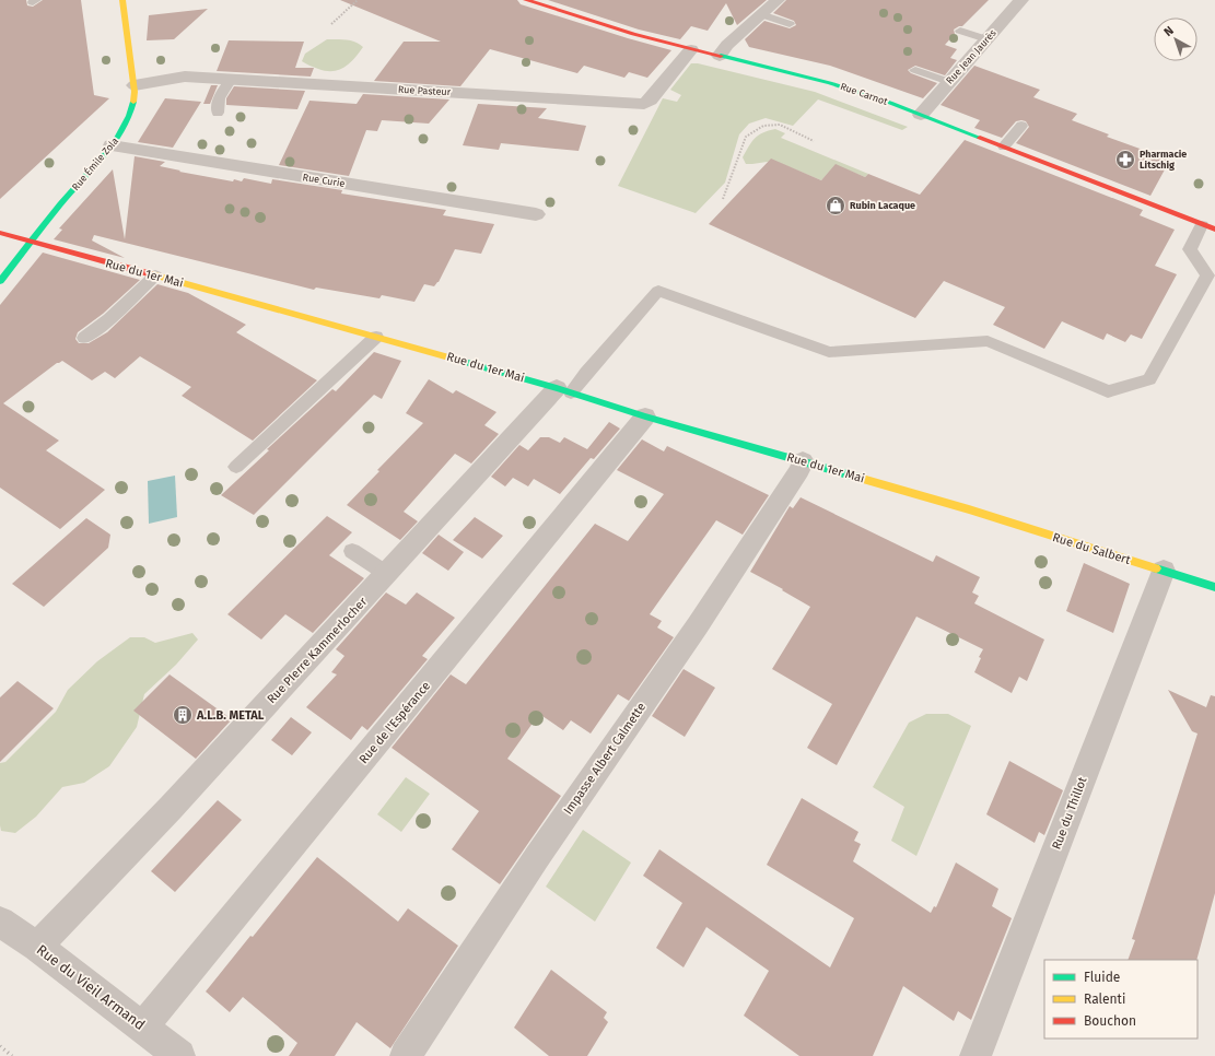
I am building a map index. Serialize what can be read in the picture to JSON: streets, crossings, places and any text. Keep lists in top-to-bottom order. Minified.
{"streets":{"street":["Rue Jean Jaurès","Rue Pasteur","Rue Carnot","Rue Émile Zola","Rue Curie","Rue du 1er Mai","Rue du Salbert","Rue PIerre Kammerlocher","Rue de l'Espérance","Impasse Albert Calmette","Rue du Thillot","Rue du Vieil Armand"]},"crossings":[["Rue Jean Jaurès","Rue Carnot"],["Rue Pasteur","Rue Carnot"],["Rue Pasteur","Rue Émile Zola"],["Rue Émile Zola","Rue Curie"],["Rue Émile Zola","Rue du 1er Mai"],["Rue du 1er Mai","Rue du Salbert"],["Rue du 1er Mai","Rue PIerre Kammerlocher"],["Rue du 1er Mai","Rue de l'Espérance"],["Rue du 1er Mai","Impasse Albert Calmette"],["Rue du Salbert","Rue du Thillot"],["Rue PIerre Kammerlocher","Rue du Vieil Armand"],["Rue de l'Espérance","Rue du Vieil Armand"]],"places":{"pharmacy":["Pharmacie Litschig"],"shop":["Rubin Lacaque"],"building":["A.L.B. METAL"]},"legend":["Fluide","Ralenti","Bouchon"],"north":"top left"}
